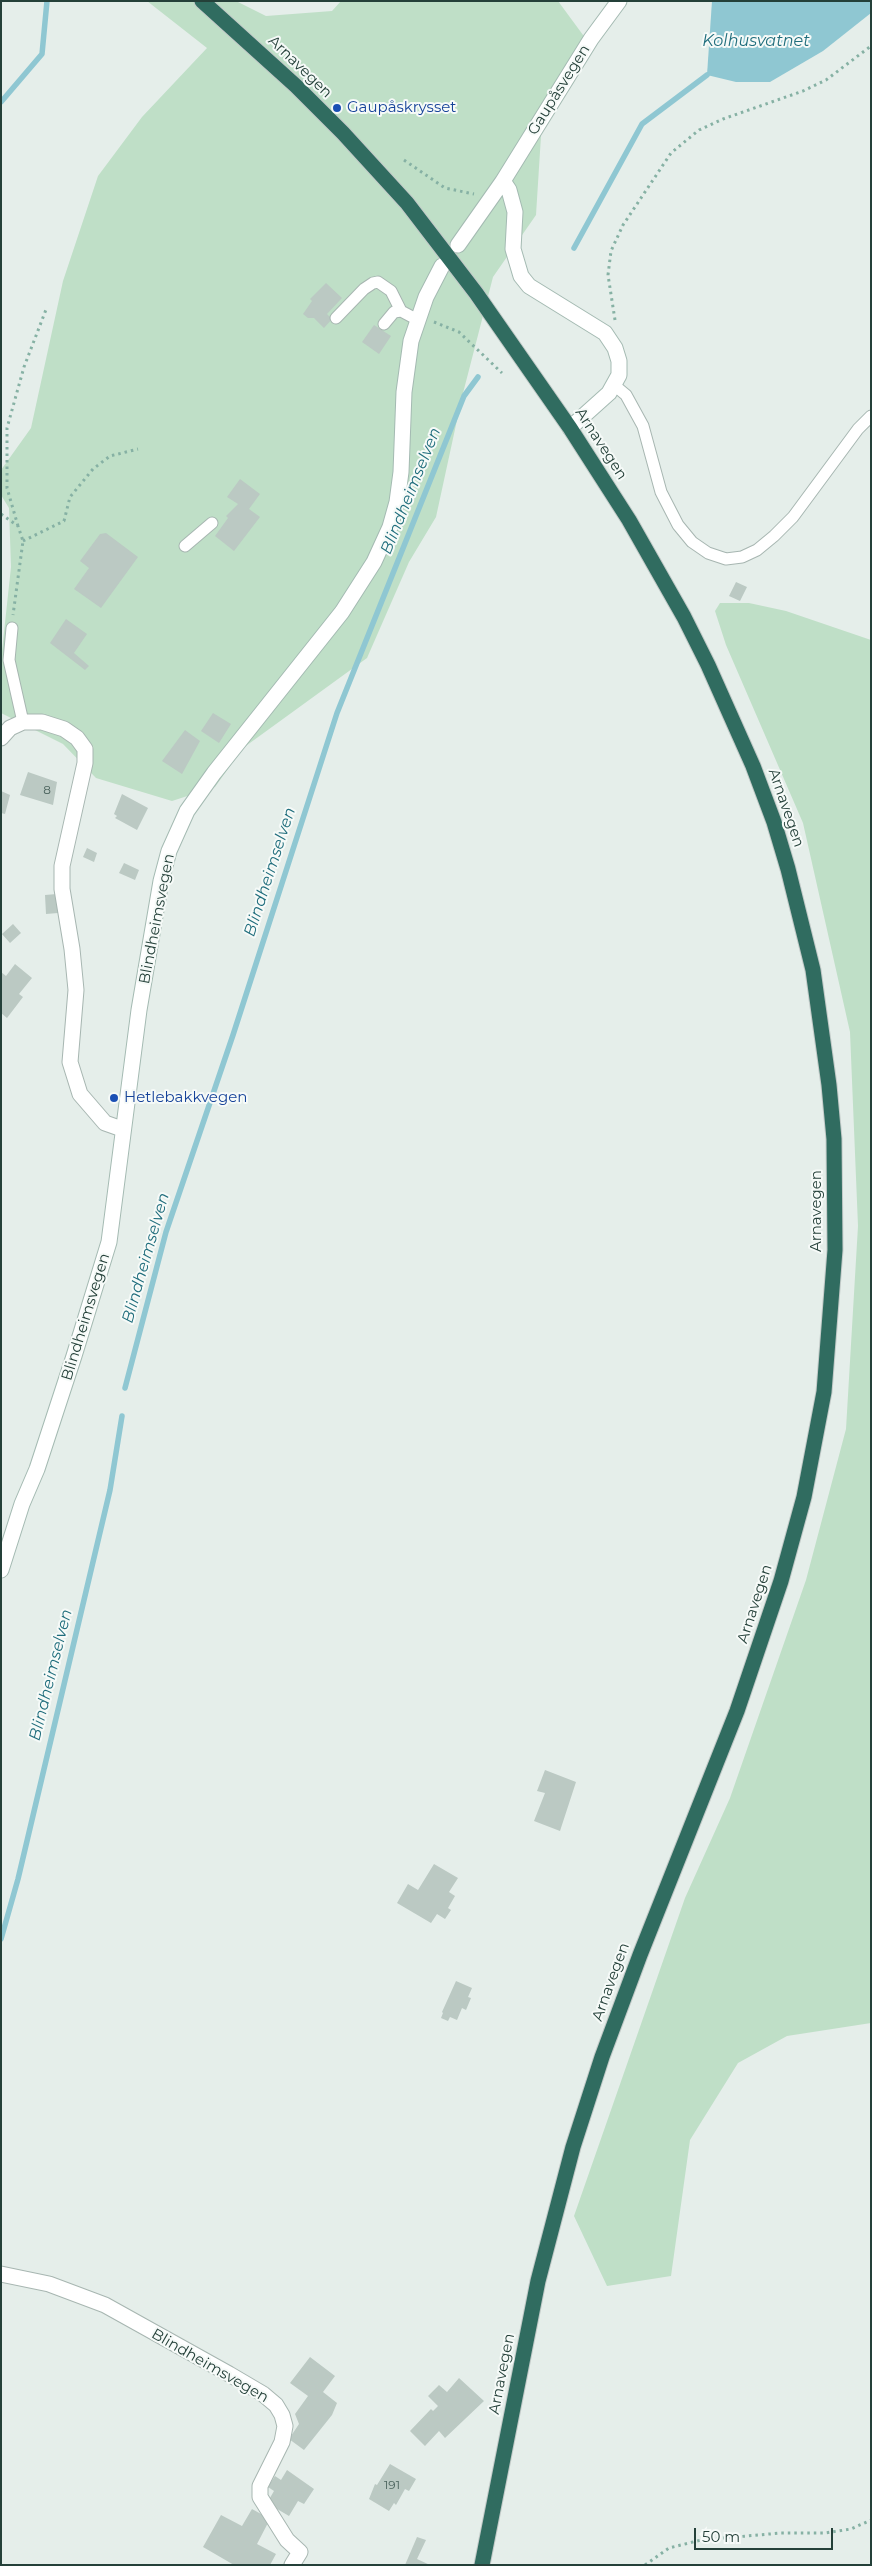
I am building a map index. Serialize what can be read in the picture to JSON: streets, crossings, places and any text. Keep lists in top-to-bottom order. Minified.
{"streets":{"highway":["Arnavegen"],"street":["Gaupåsvegen","Blindheimsvegen"]},"water":["Kolhusvatnet","Blindheimselven"],"places":["Gaupåskrysset","Hetlebakkvegen"],"house_numbers":["8","191"],"scale_bar":"50 m"}
